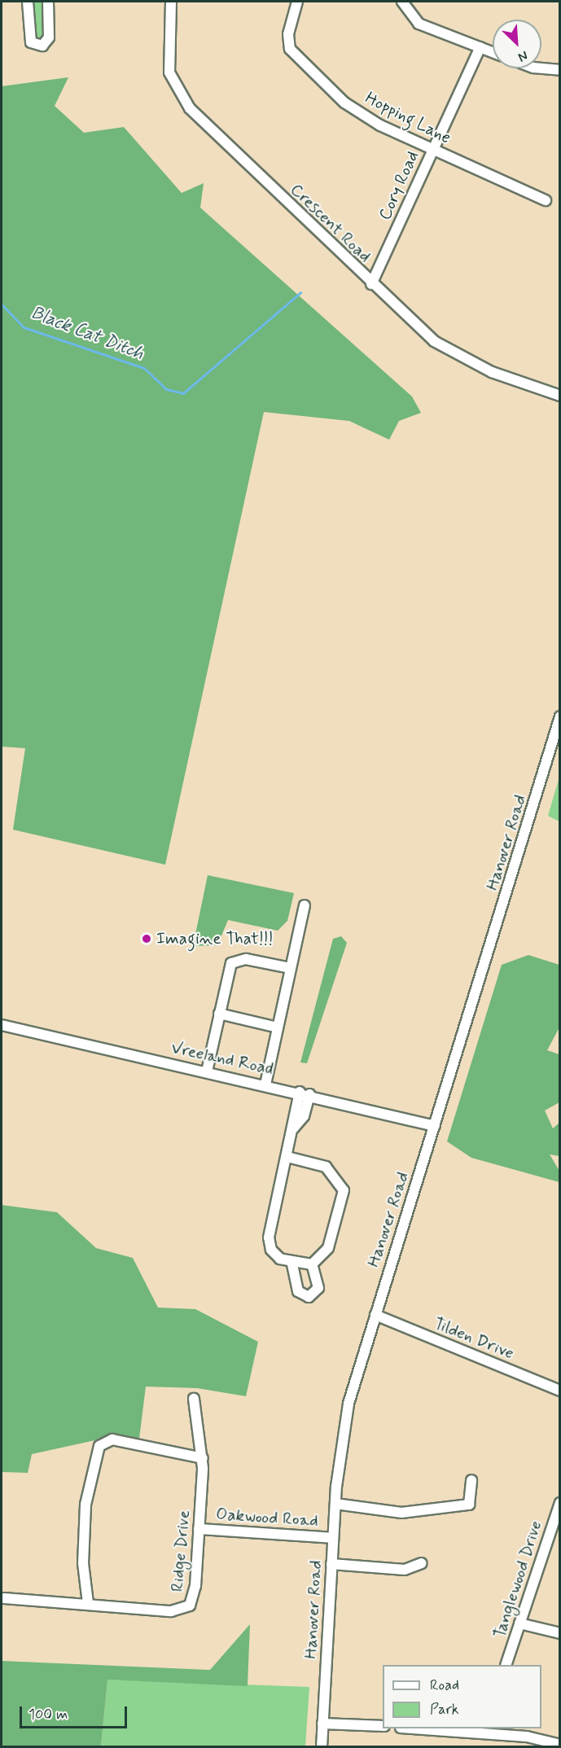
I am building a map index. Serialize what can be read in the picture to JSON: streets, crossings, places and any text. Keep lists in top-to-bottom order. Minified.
{"streets":{"street":["Hopping Lane","Cory Road","Crescent Road","Hanover Road","Vreeland Road","Tilden Drive","Oakwood Road","Ridge Drive","Tanglewood Drive"]},"crossings":[["Hopping Lane","Cory Road"],["Cory Road","Crescent Road"],["Hanover Road","Vreeland Road"],["Hanover Road","Tilden Drive"],["Hanover Road","Oakwood Road"],["Oakwood Road","Ridge Drive"]],"water":["Black Cat Ditch"],"places":["Imagine That!!!"],"legend":["Road","Park"],"scale_bar":"100 m","north":"bottom right"}
